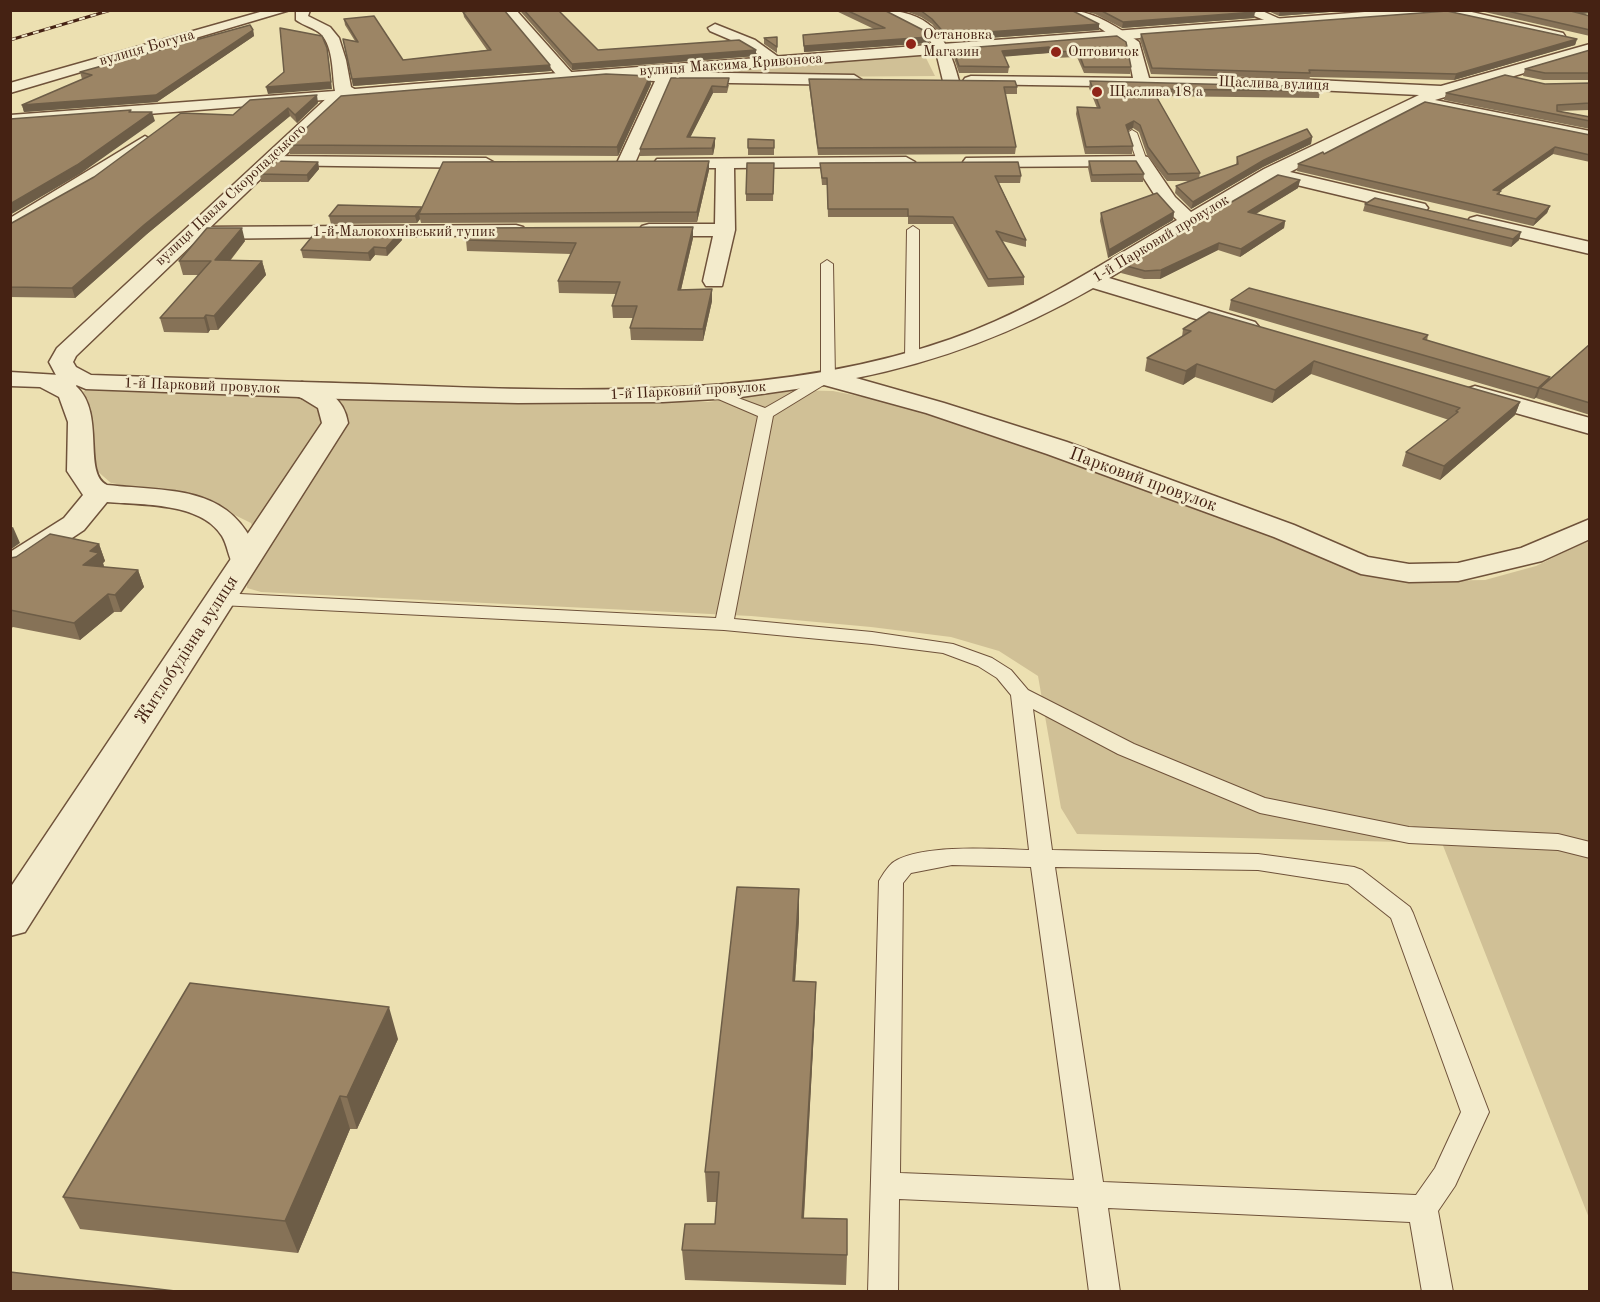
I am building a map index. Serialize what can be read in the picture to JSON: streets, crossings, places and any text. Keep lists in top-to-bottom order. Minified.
{"streets":{"street":["вулиця Богуна","вулиця Максима Кривоноса","Щаслива вулиця","вулиця Павла Скоропадського","1-й Малокохнівський тупик","1-й Парковий провулок","Парковий провулок","Житлобудівна вулиця"]},"crossings":[["вулиця Максима Кривоноса","вулиця Павла Скоропадського"],["Щаслива вулиця","1-й Парковий провулок"],["вулиця Павла Скоропадського","1-й Малокохнівський тупик"],["вулиця Павла Скоропадського","1-й Парковий провулок"],["1-й Парковий провулок","Парковий провулок"],["1-й Парковий провулок","Житлобудівна вулиця"]],"places":["Остановка Магазин","Оптовичок","Щаслива 18 а"]}
